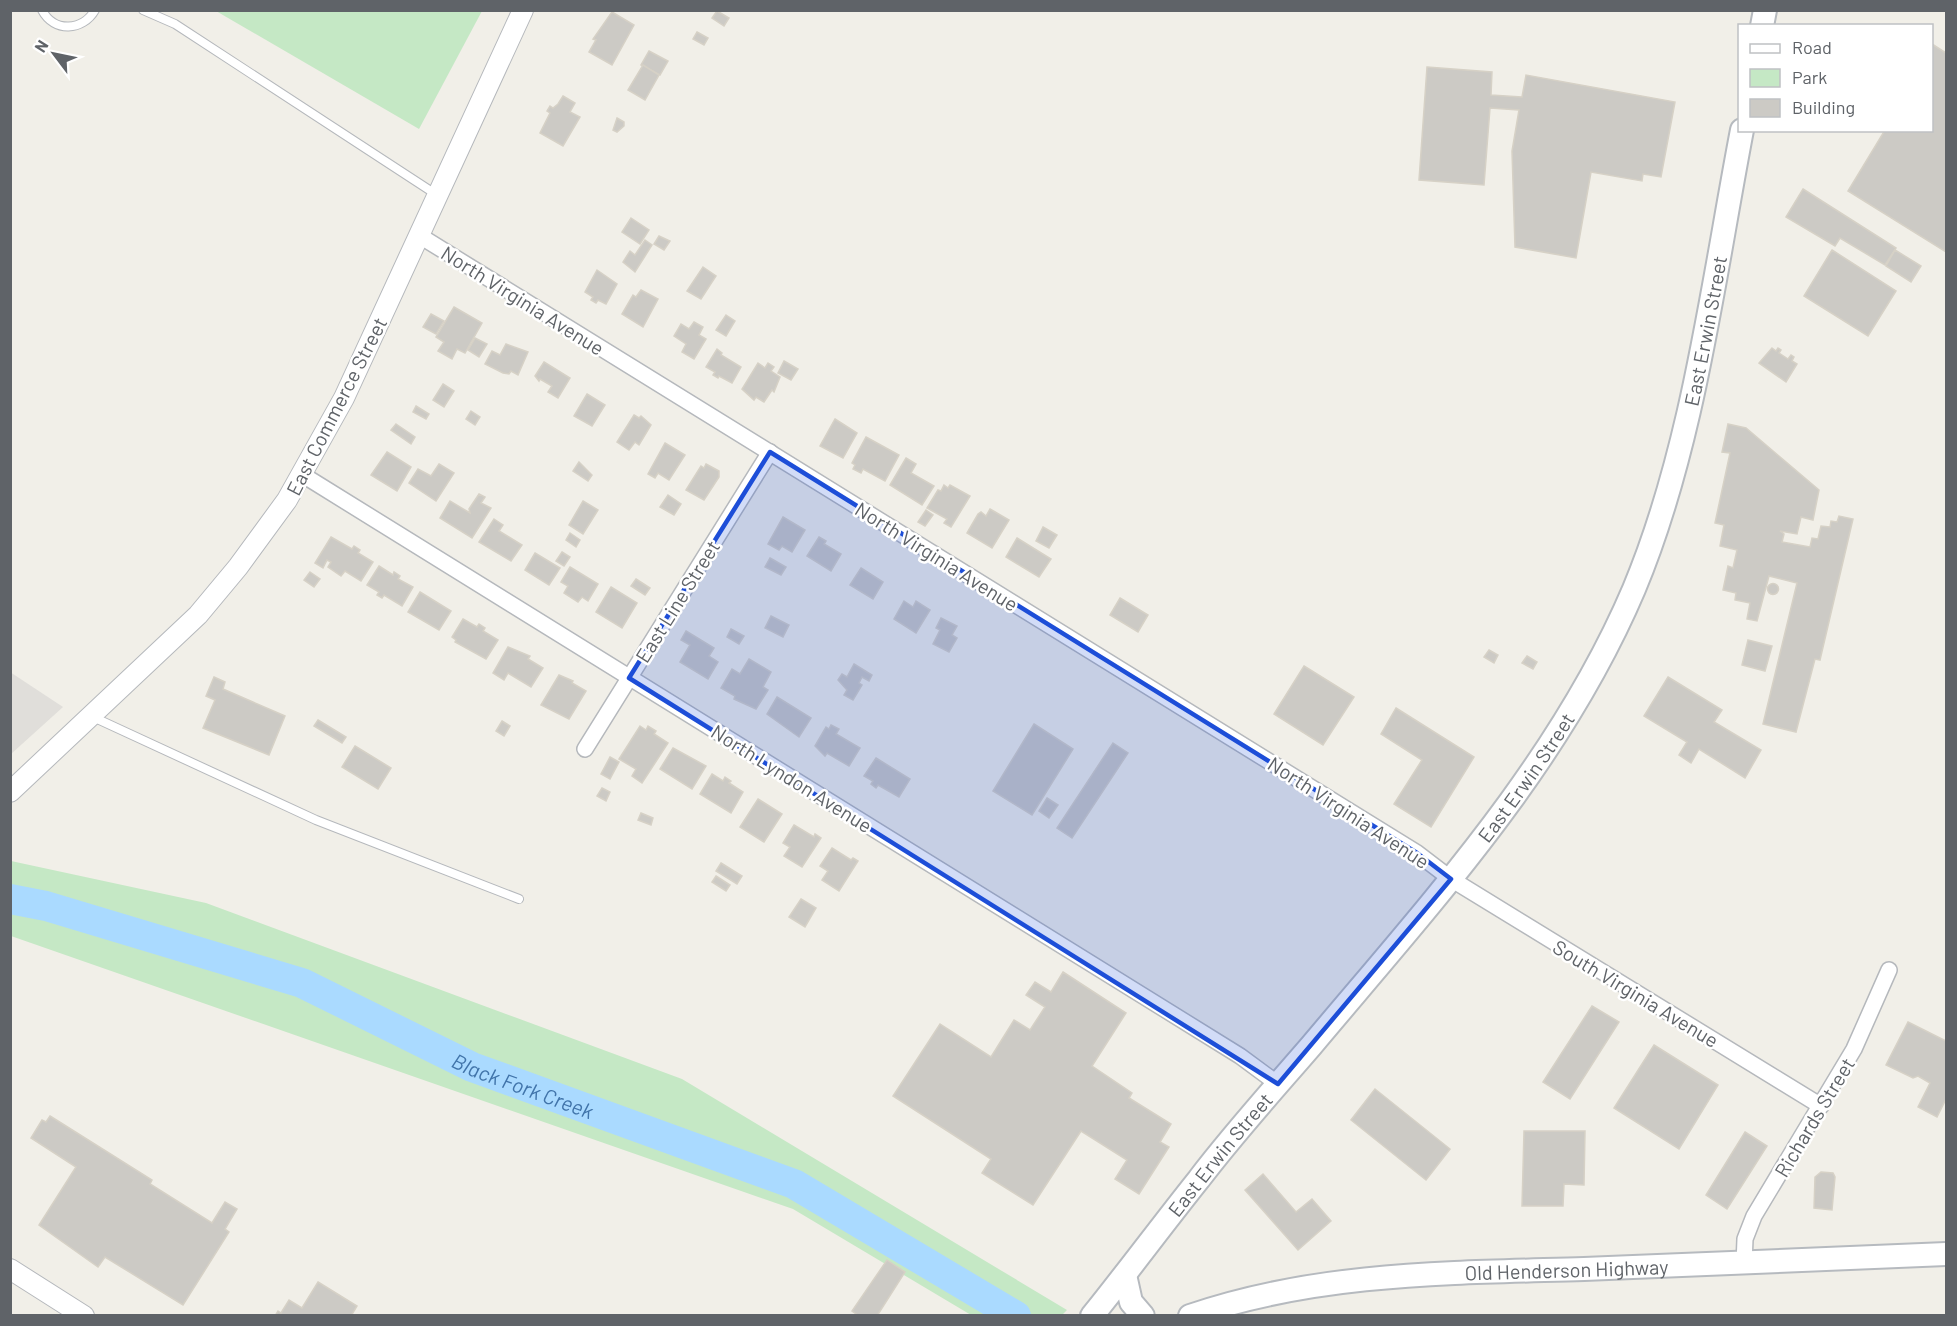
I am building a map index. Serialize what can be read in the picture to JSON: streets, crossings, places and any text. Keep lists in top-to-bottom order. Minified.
{"streets":{"main road":["East Erwin Street","Old Henderson Highway"],"street":["North Virginia Avenue","East Commerce Street","East Line Street","North Lyndon Avenue","South Virginia Avenue","Richards Street"]},"crossings":[["North Virginia Avenue","East Erwin Street"],["North Virginia Avenue","East Commerce Street"],["North Virginia Avenue","East Line Street"],["North Virginia Avenue","South Virginia Avenue"],["East Erwin Street","North Lyndon Avenue"],["East Erwin Street","South Virginia Avenue"],["East Commerce Street","North Lyndon Avenue"],["East Line Street","North Lyndon Avenue"],["South Virginia Avenue","Richards Street"],["Richards Street","Old Henderson Highway"]],"water":["Black Fork Creek"],"legend":["Road","Park","Building"],"north":"top left"}
